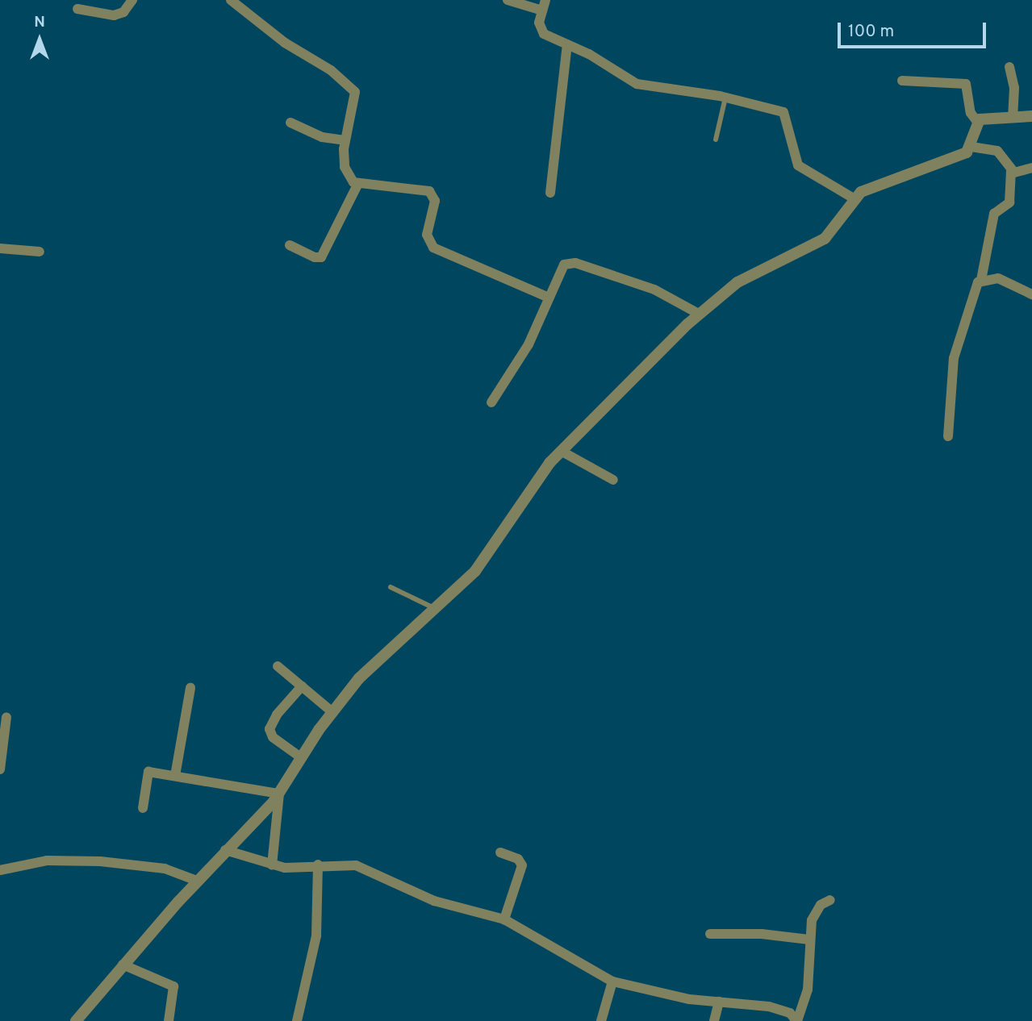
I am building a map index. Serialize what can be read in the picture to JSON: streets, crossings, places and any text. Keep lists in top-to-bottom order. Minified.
{"scale_bar":"100 m","north":"top"}
